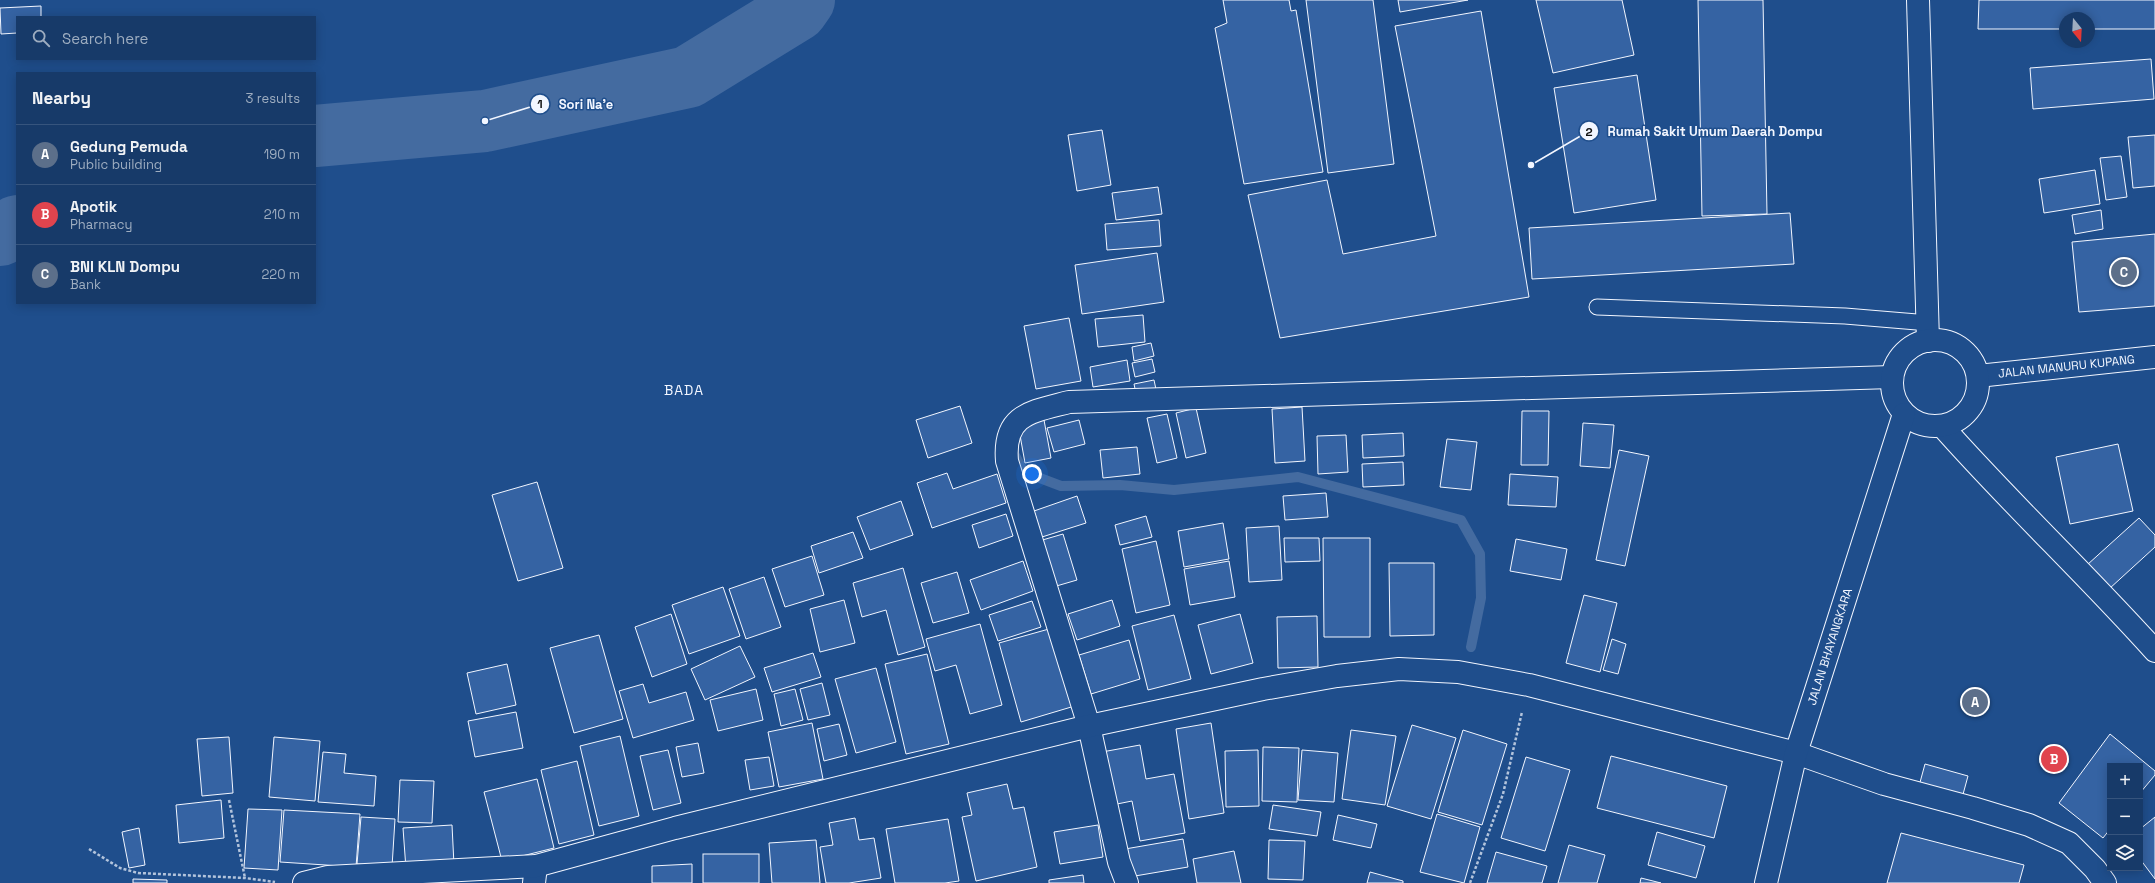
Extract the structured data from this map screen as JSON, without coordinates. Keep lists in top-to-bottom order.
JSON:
{
  "streets": {
    "main road": ["JALAN MANURU KUPANG", "JALAN BHAYANGKARA"]
  },
  "crossings": [
    ["JALAN MANURU KUPANG", "JALAN BHAYANGKARA"]
  ],
  "districts": ["BADA"],
  "places": ["Sori Na'e", "Rumah Sakit Umum Daerah Dompu"],
  "north": "bottom",
  "page": {
    "search": "Search here",
    "heading": ["Nearby", "3 results"],
    "list": [
      {
        "mark": "A",
        "name": "Gedung Pemuda",
        "note": "Public building",
        "value": "190 m"
      },
      {
        "mark": "B",
        "name": "Apotik",
        "note": "Pharmacy",
        "value": "210 m"
      },
      {
        "mark": "C",
        "name": "BNI KLN Dompu",
        "note": "Bank",
        "value": "220 m"
      }
    ],
    "pins": ["C", "A", "B"],
    "map_buttons": ["+", "−"]
  }
}
